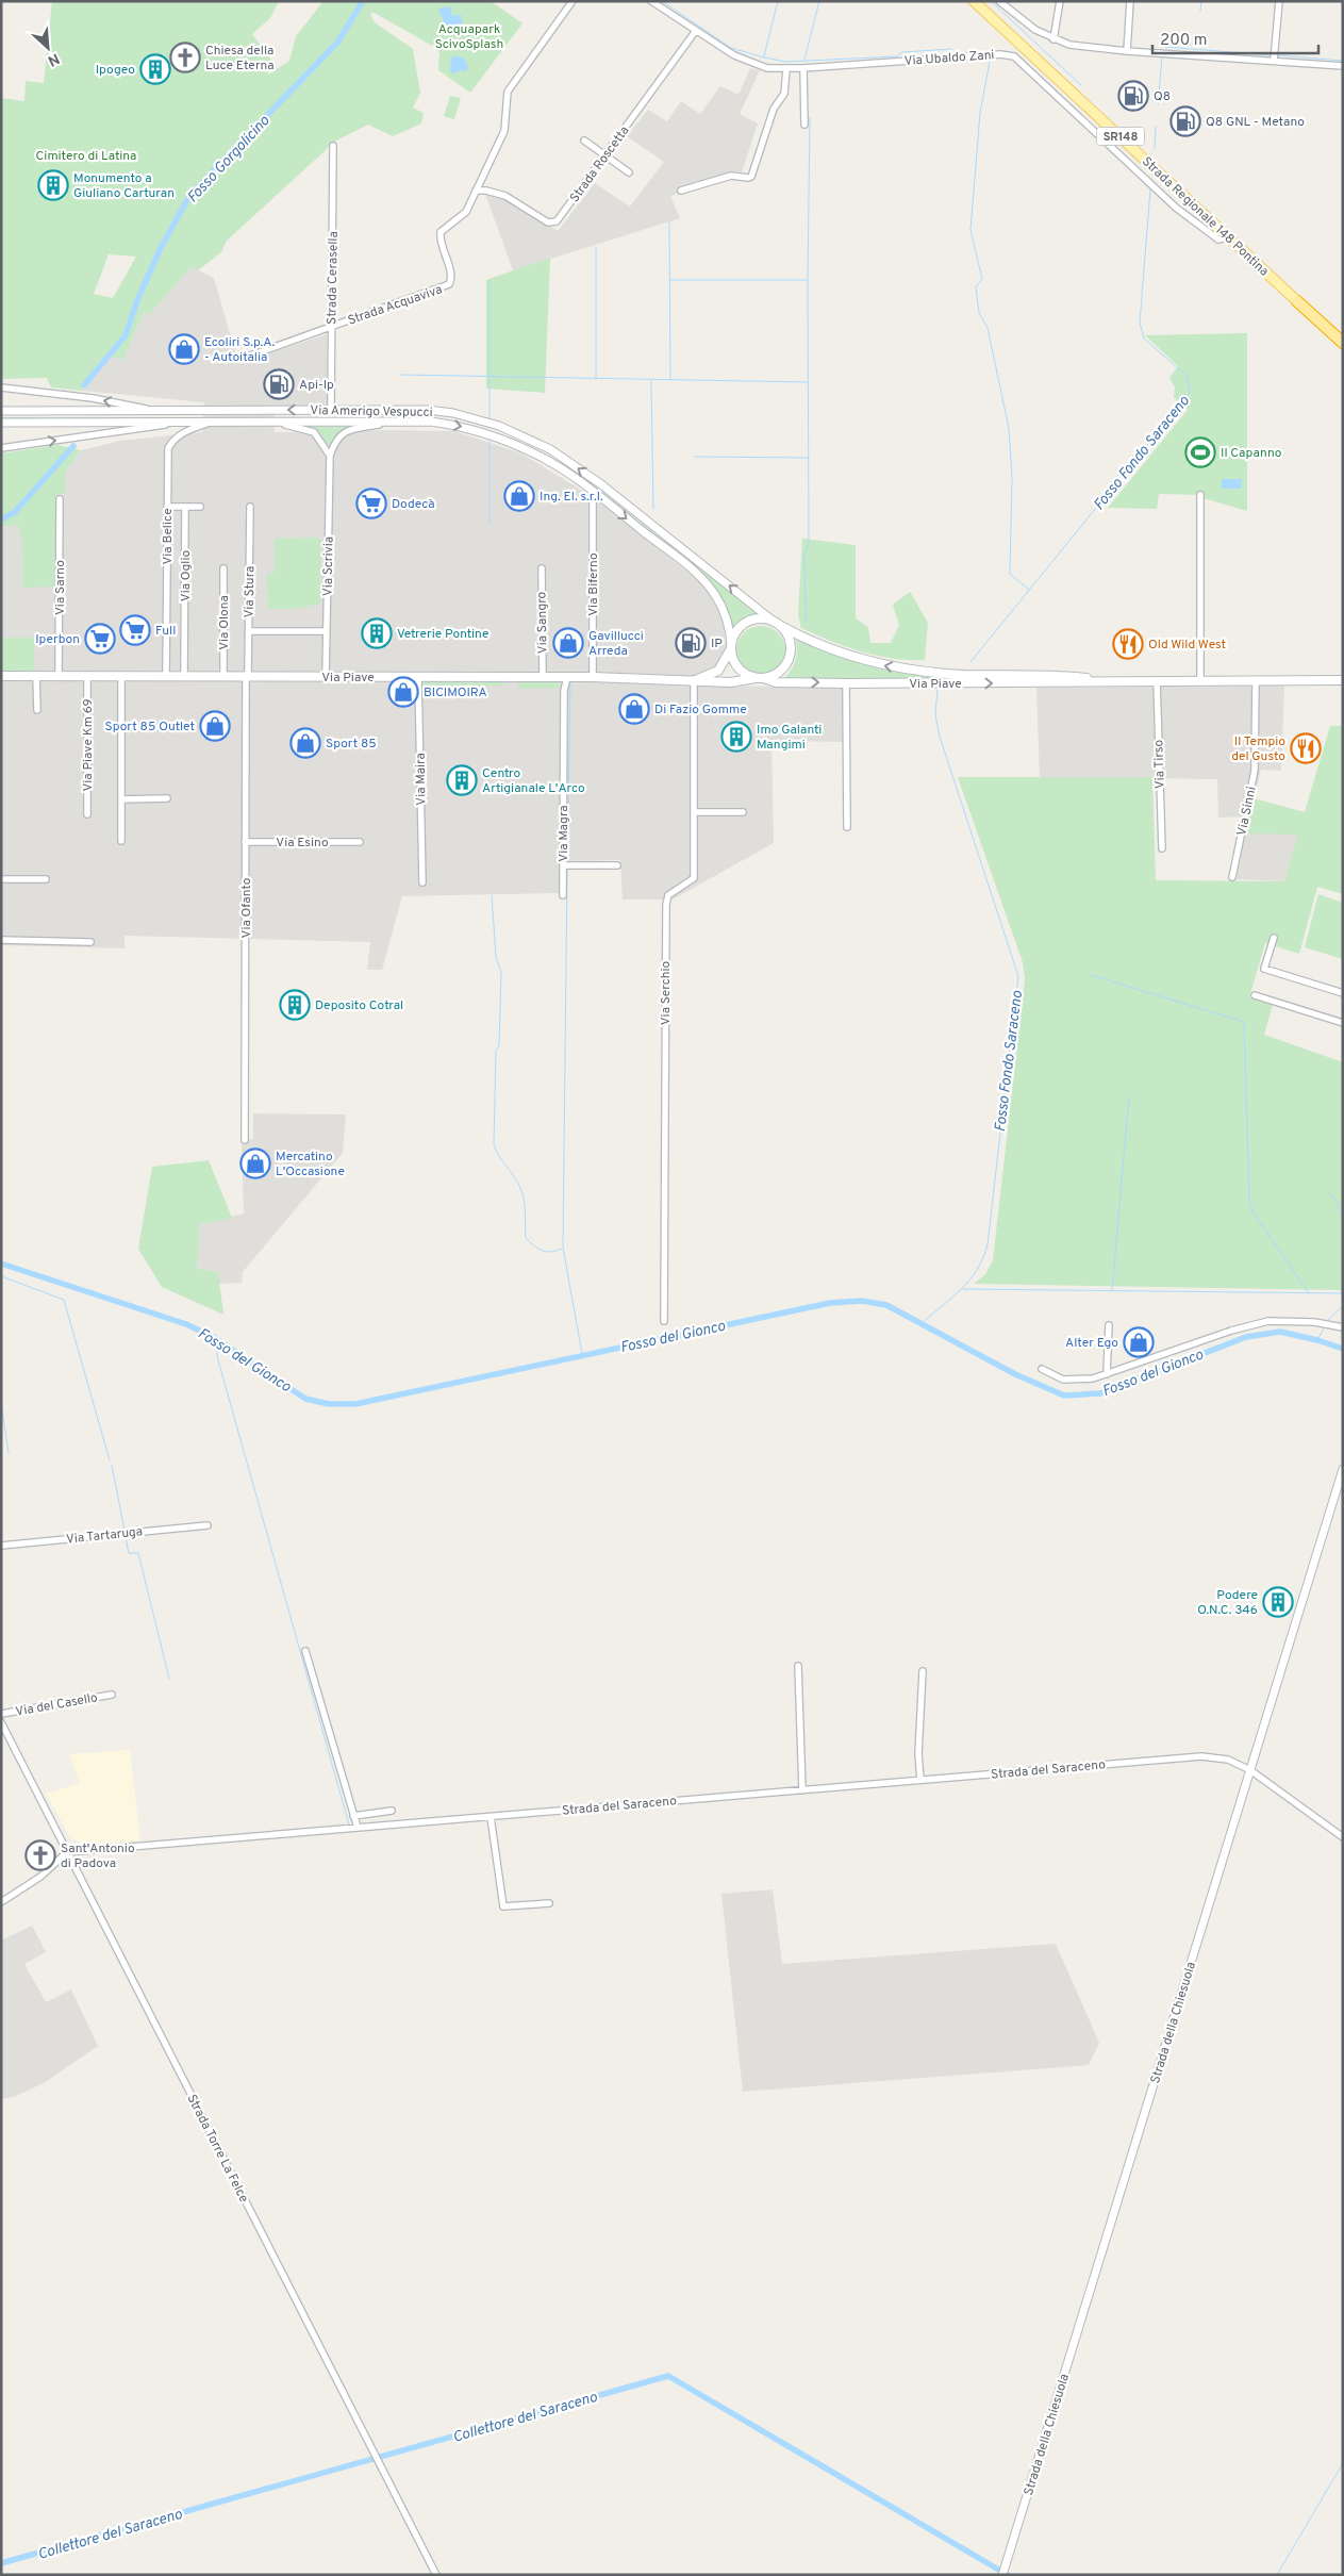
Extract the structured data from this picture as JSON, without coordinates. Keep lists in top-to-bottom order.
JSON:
{
  "streets": {
    "highway": ["SR148", "Strada Regionale 148 Pontina"],
    "main road": ["Via Piave"],
    "street": [
      "Via Ubaldo Zani",
      "Strada Roscetta",
      "Strada Cerasella",
      "Strada Acquaviva",
      "Via Amerigo Vespucci",
      "Via Belice",
      "Via Scrivia",
      "Via Oglio",
      "Via Biferno",
      "Via Sarno",
      "Via Stura",
      "Via Olona",
      "Via Sangro",
      "Via Piave Km 69",
      "Via Tirso",
      "Via Maira",
      "Via Sinni",
      "Via Magra",
      "Via Esino",
      "Via Ofanto",
      "Via Serchio",
      "Via Tartaruga",
      "Via del Casello",
      "Strada del Saraceno",
      "Strada della Chiesuola",
      "Strada Torre La Felce"
    ]
  },
  "crossings": [
    ["Via Ubaldo Zani", "Strada Roscetta"],
    ["Via Ubaldo Zani", "Strada Regionale 148 Pontina"],
    ["Strada Roscetta", "Strada Acquaviva"],
    ["Strada Cerasella", "Strada Acquaviva"],
    ["Strada Cerasella", "Via Amerigo Vespucci"],
    ["Via Amerigo Vespucci", "Via Belice"],
    ["Via Amerigo Vespucci", "Via Biferno"],
    ["Via Amerigo Vespucci", "Via Piave"],
    ["Via Belice", "Via Piave"],
    ["Via Scrivia", "Via Piave"],
    ["Via Oglio", "Via Piave"],
    ["Via Biferno", "Via Piave"],
    ["Via Sarno", "Via Piave"],
    ["Via Stura", "Via Piave"],
    ["Via Stura", "Via Ofanto"],
    ["Via Olona", "Via Piave"],
    ["Via Sangro", "Via Piave"],
    ["Via Piave", "Via Piave Km 69"],
    ["Via Piave", "Via Tirso"],
    ["Via Piave", "Via Maira"],
    ["Via Piave", "Via Sinni"],
    ["Via Piave", "Via Magra"],
    ["Via Piave", "Via Ofanto"],
    ["Via Piave", "Via Serchio"],
    ["Via Esino", "Via Ofanto"],
    ["Strada del Saraceno", "Strada della Chiesuola"],
    ["Strada del Saraceno", "Strada Torre La Felce"]
  ],
  "water": [
    "Fosso Gorgolicino",
    "Fosso Fondo Saraceno",
    "Fosso del Gionco",
    "Collettore del Saraceno"
  ],
  "parks": ["Acquapark ScivoSplash", "Cimitero di Latina"],
  "places": {
    "church": ["Chiesa della Luce Eterna", "Sant'Antonio di Padova"],
    "building": [
      "Ipogeo",
      "Monumento a Giuliano Carturan",
      "Vetrerie Pontine",
      "Imo Galanti Mangimi",
      "Centro Artigianale L'Arco",
      "Deposito Cotral",
      "Podere O.N.C. 346"
    ],
    "fuel station": [
      "Q8",
      "Q8 GNL - Metano",
      "Api-Ip",
      "IP"
    ],
    "shop": [
      "Ecoliri S.p.A. - Autoitalia",
      "Ing. El. s.r.l.",
      "Gavillucci Arreda",
      "BICIMOIRA",
      "Di Fazio Gomme",
      "Sport 85 Outlet",
      "Sport 85",
      "Mercatino L'Occasione",
      "Alter Ego"
    ],
    "sports": ["Il Capanno"],
    "supermarket": ["Dodecà", "Full", "Iperbon"],
    "restaurant": ["Old Wild West", "Il Tempio del Gusto"]
  },
  "scale_bar": "200 m",
  "north": "bottom right"
}
